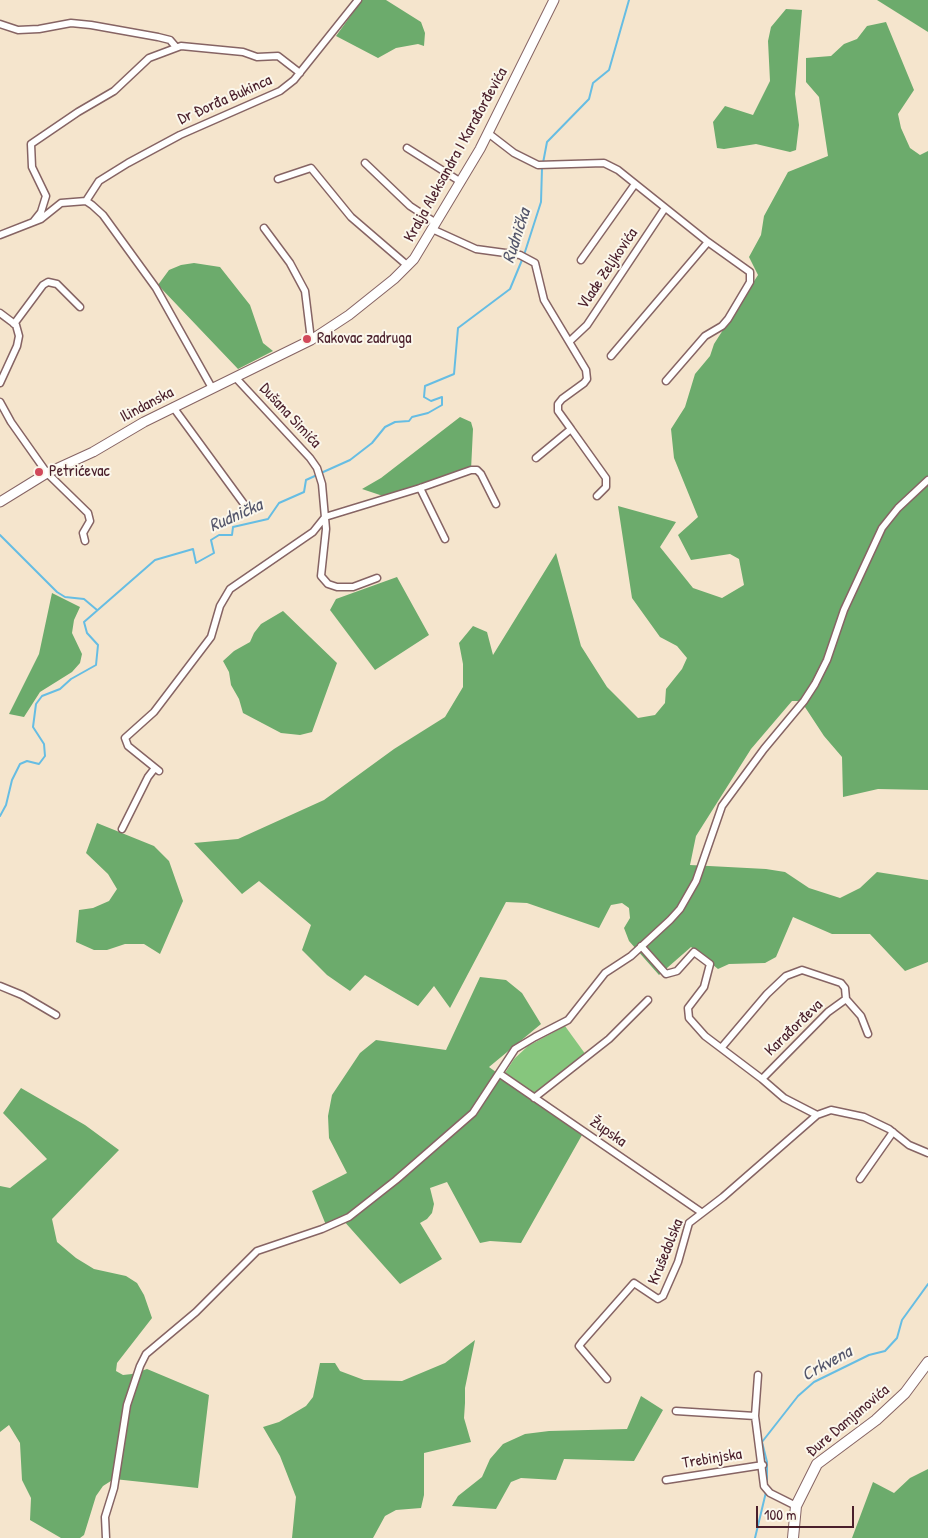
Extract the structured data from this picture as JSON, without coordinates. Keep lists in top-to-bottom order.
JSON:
{
  "streets": {
    "main road": ["Đure Damjanovića"],
    "street": [
      "Dr Đorđa Bukinca",
      "Kralja Aleksandra I Karađorđevića",
      "Vlade Zeljkovića",
      "Ilindanska",
      "Dušana Simića",
      "Karađorđeva",
      "Župska",
      "Krušedolska",
      "Trebinjska"
    ]
  },
  "crossings": [
    ["Kralja Aleksandra I Karađorđevića", "Ilindanska"],
    ["Ilindanska", "Dušana Simića"],
    ["Karađorđeva", "Krušedolska"],
    ["Župska", "Krušedolska"],
    ["Đure Damjanovića", "Trebinjska"]
  ],
  "water": ["Rudnička", "Crkvena"],
  "places": ["Rakovac zadruga", "Petrićevac"],
  "scale_bar": "100 m"
}
